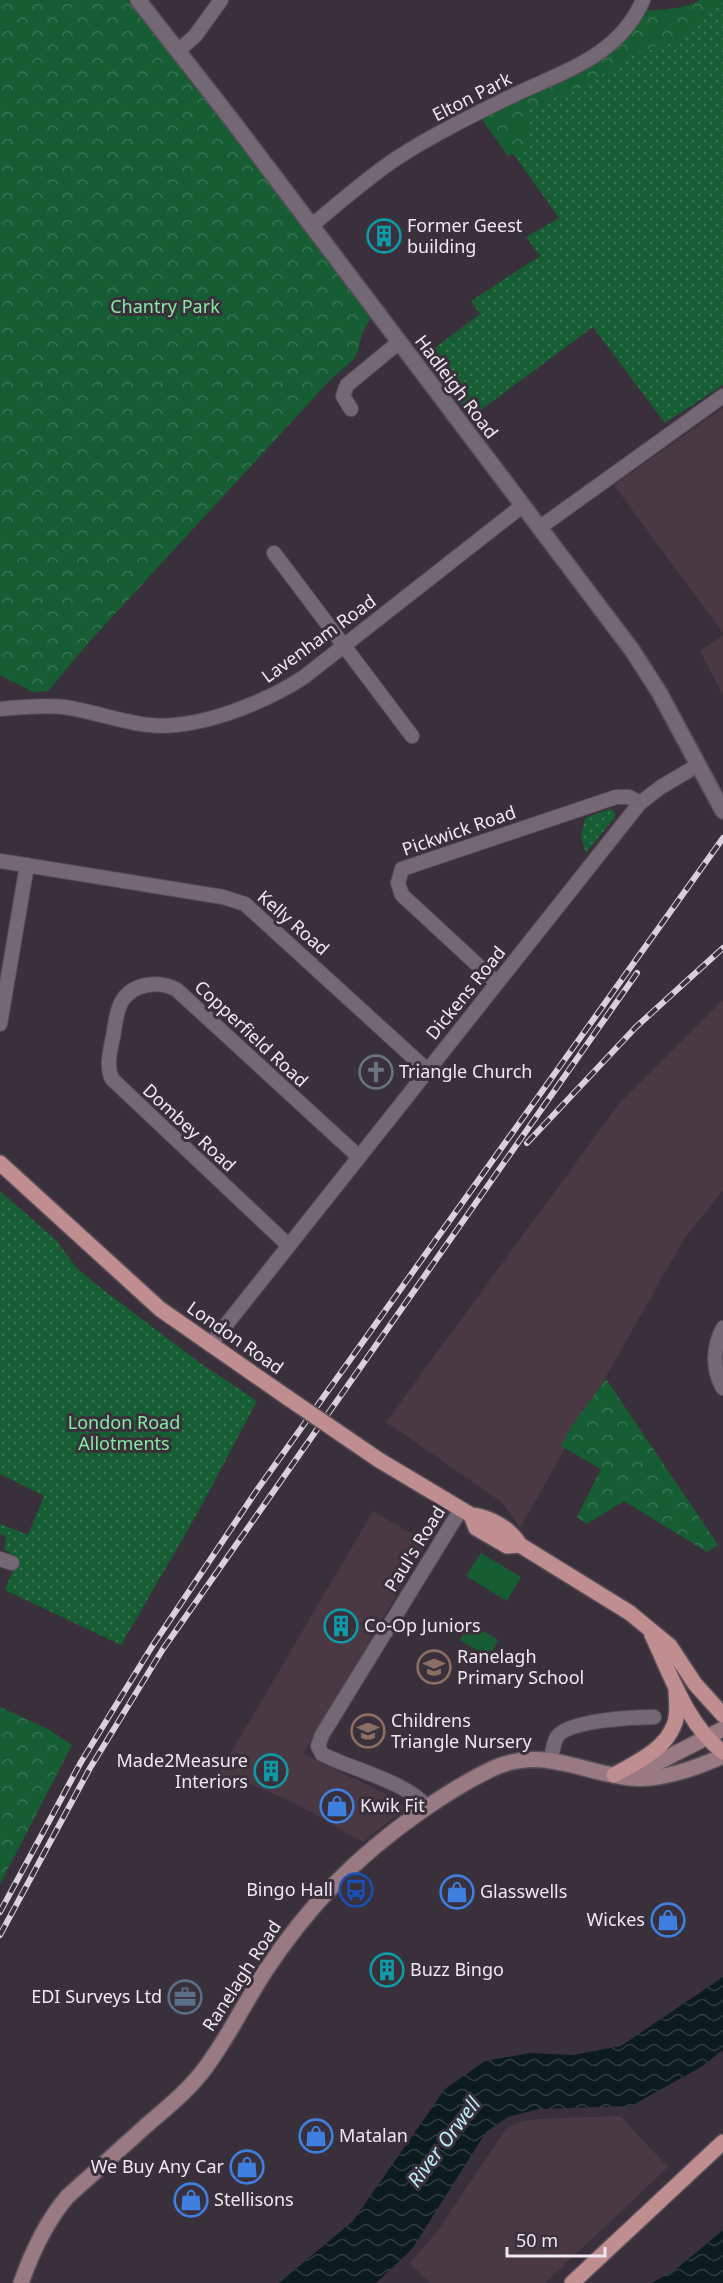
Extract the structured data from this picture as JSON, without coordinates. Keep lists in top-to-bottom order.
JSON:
{
  "streets": {
    "main road": ["London Road", "Ranelagh Road"],
    "street": [
      "Elton Park",
      "Hadleigh Road",
      "Lavenham Road",
      "Pickwick Road",
      "Kelly Road",
      "Dickens Road",
      "Copperfield Road",
      "Dombey Road",
      "Paul's Road"
    ]
  },
  "crossings": [
    ["Elton Park", "Hadleigh Road"],
    ["Hadleigh Road", "Lavenham Road"],
    ["Hadleigh Road", "Dickens Road"],
    ["Pickwick Road", "Dickens Road"],
    ["Kelly Road", "Dickens Road"],
    ["Dickens Road", "Copperfield Road"],
    ["Dickens Road", "Dombey Road"],
    ["Dickens Road", "London Road"],
    ["Copperfield Road", "Dombey Road"],
    ["London Road", "Paul's Road"],
    ["London Road", "Ranelagh Road"],
    ["Paul's Road", "Ranelagh Road"]
  ],
  "water": ["River Orwell"],
  "parks": ["Chantry Park", "London Road Allotments"],
  "places": {
    "building": [
      "Former Geest building",
      "Co-Op Juniors",
      "Made2Measure Interiors",
      "Buzz Bingo"
    ],
    "church": ["Triangle Church"],
    "school or university": ["Ranelagh Primary School", "Childrens Triangle Nursery"],
    "shop": [
      "Kwik Fit",
      "Glasswells",
      "Wickes",
      "Matalan",
      "We Buy Any Car",
      "Stellisons"
    ],
    "bus stop": ["Bingo Hall"],
    "office": ["EDI Surveys Ltd"]
  },
  "scale_bar": "50 m"
}
